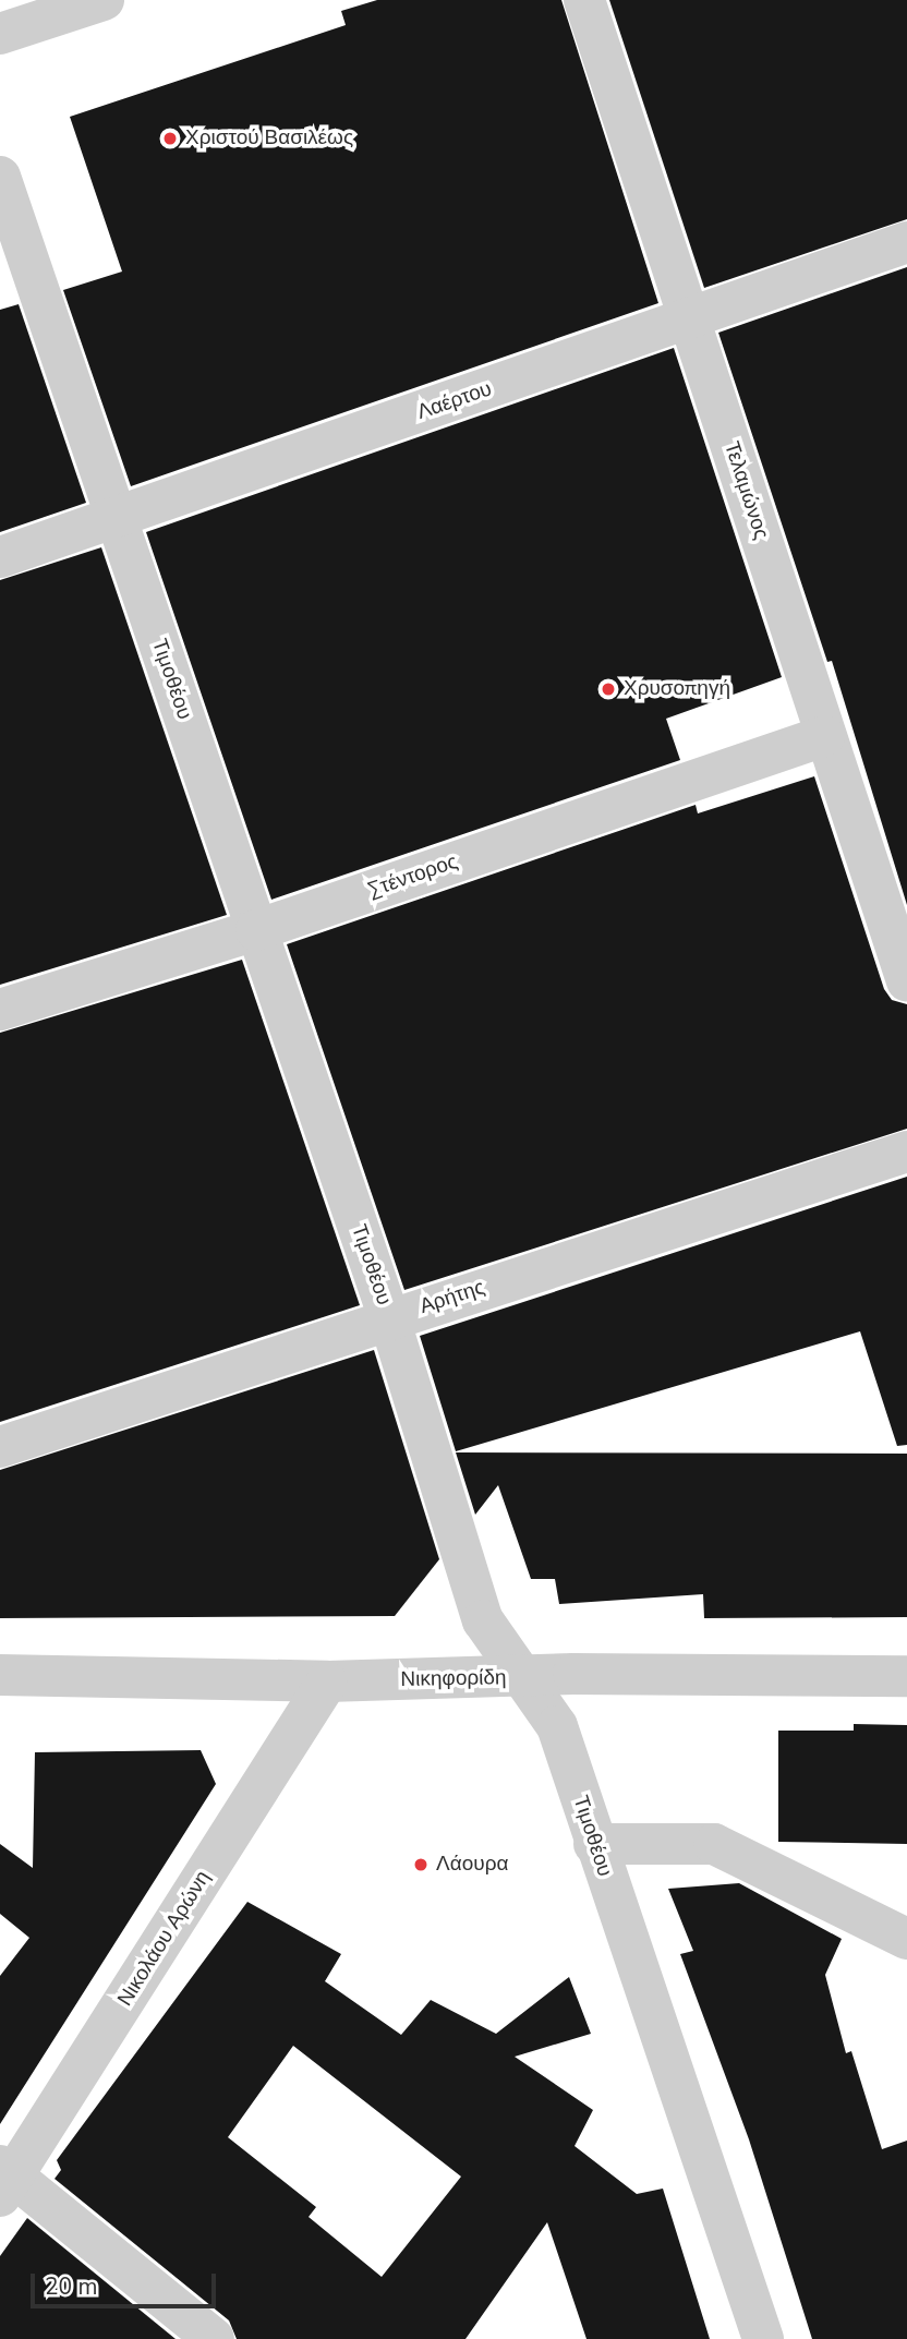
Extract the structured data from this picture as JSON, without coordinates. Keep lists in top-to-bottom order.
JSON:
{
  "streets": {
    "street": [
      "Λαέρτου",
      "Τελαμώνος",
      "Τιμοθέου",
      "Στέντορος",
      "Αρήτης",
      "Νικηφορίδη",
      "Νικολάου Αρώνη"
    ]
  },
  "crossings": [
    ["Λαέρτου", "Τελαμώνος"],
    ["Λαέρτου", "Τιμοθέου"],
    ["Τελαμώνος", "Στέντορος"],
    ["Τιμοθέου", "Στέντορος"],
    ["Τιμοθέου", "Αρήτης"],
    ["Τιμοθέου", "Νικηφορίδη"],
    ["Νικηφορίδη", "Νικολάου Αρώνη"]
  ],
  "places": ["Χριστού Βασιλέως", "Χρυσοπηγή", "Λάουρα"],
  "scale_bar": "20 m"
}
